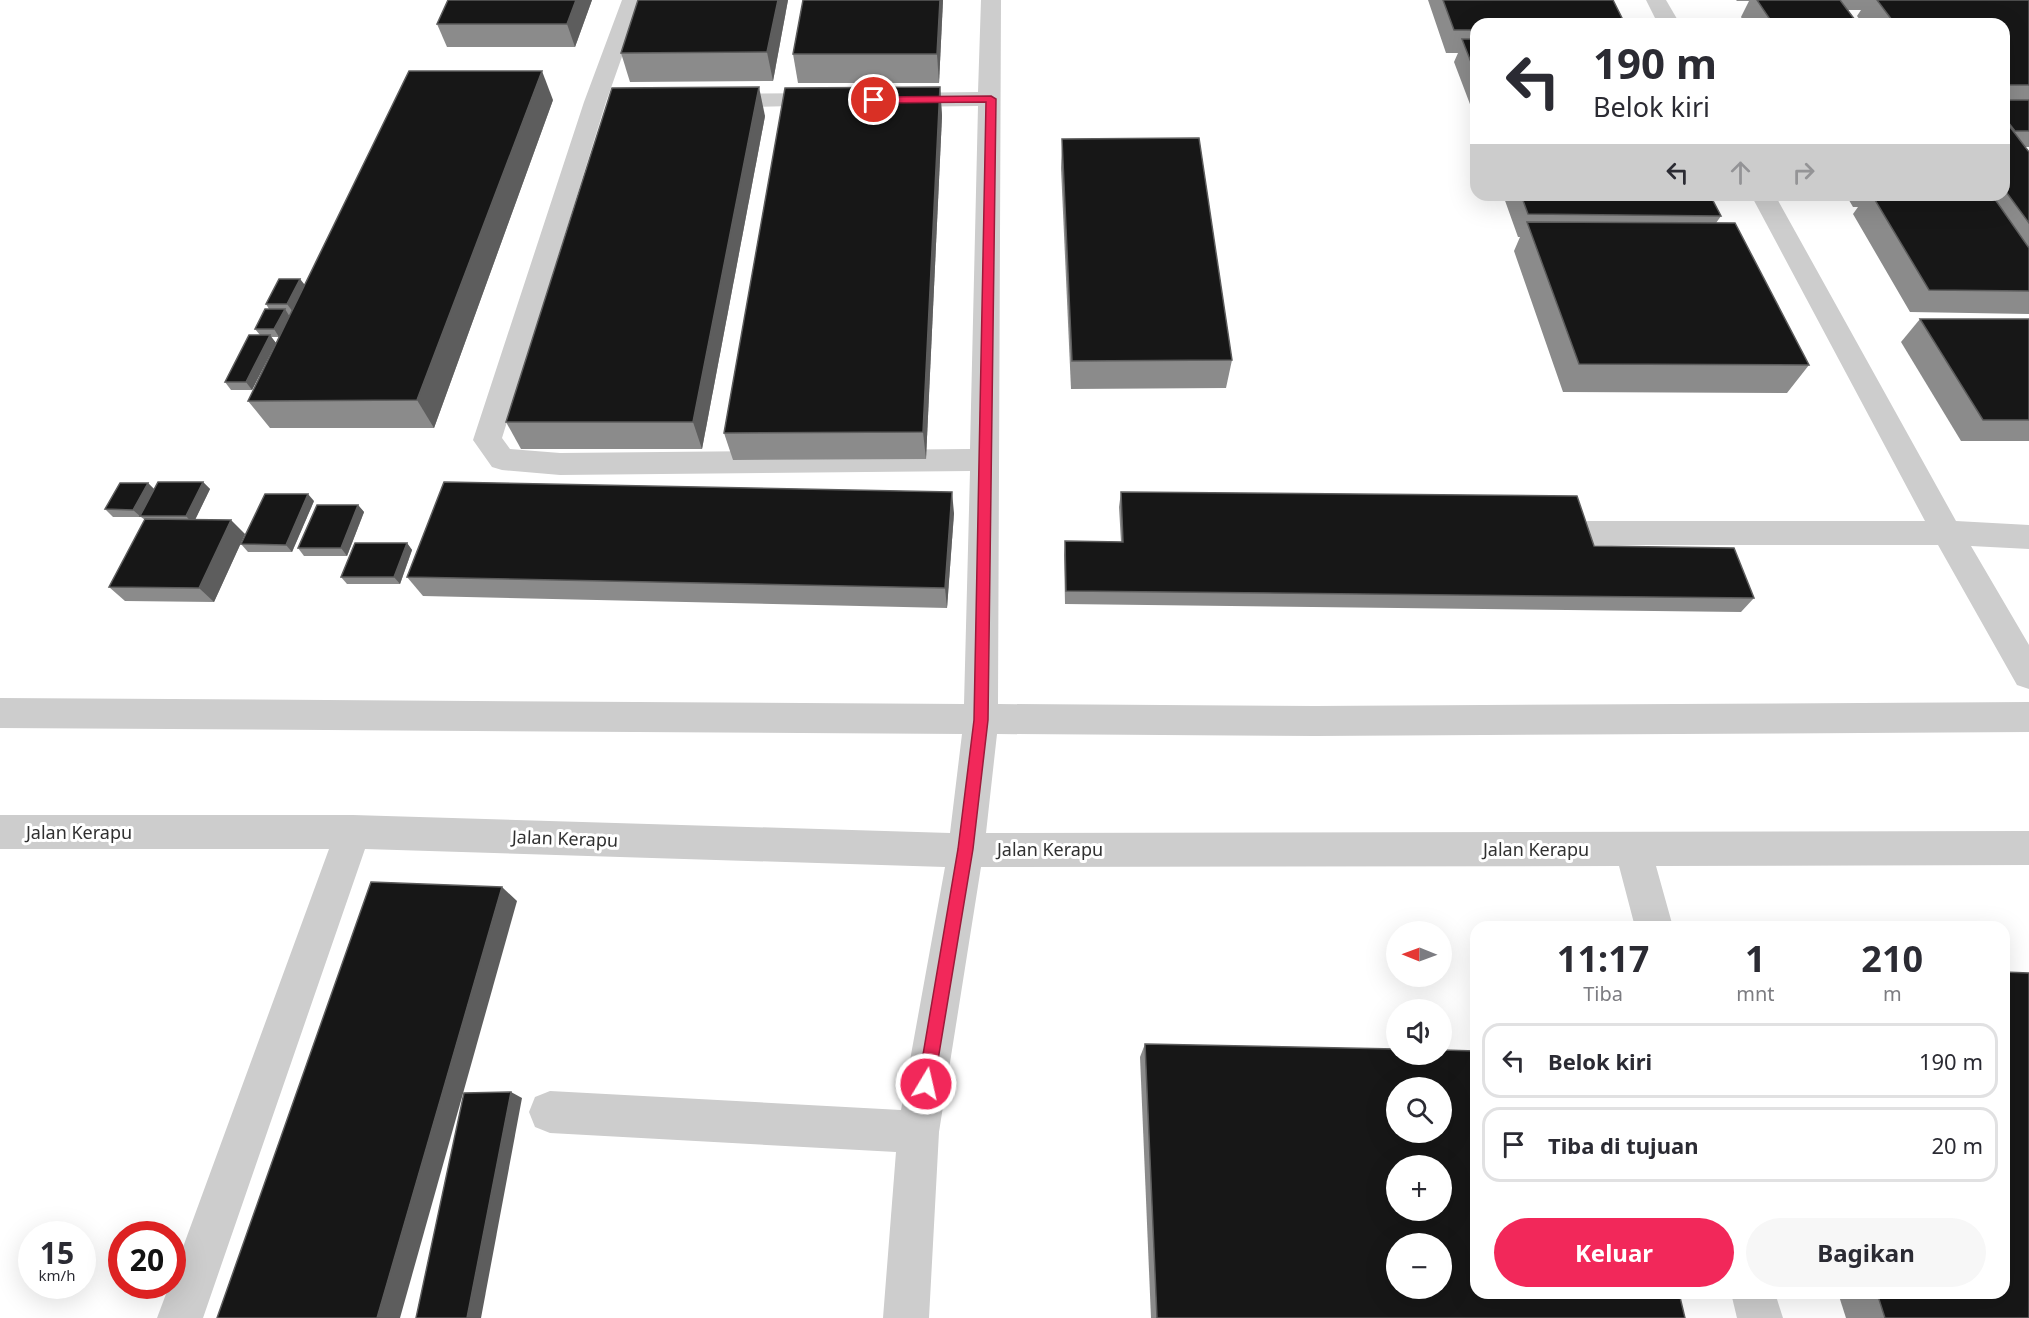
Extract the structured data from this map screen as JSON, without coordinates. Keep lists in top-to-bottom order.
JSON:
{
  "streets": {
    "street": ["Jalan Kerapu"]
  },
  "north": "left",
  "page": {
    "turn": ["190 m", "Belok kiri"],
    "map_buttons": ["+", "−"],
    "eta": [
      "11:17",
      "Tiba",
      "1",
      "mnt",
      "210",
      "m"
    ],
    "list": [
      {
        "name": "Belok kiri",
        "value": "190 m"
      },
      {
        "name": "Tiba di tujuan",
        "value": "20 m"
      }
    ],
    "buttons": ["Keluar", "Bagikan"],
    "speed": "15 km/h",
    "limit": "20"
  }
}
